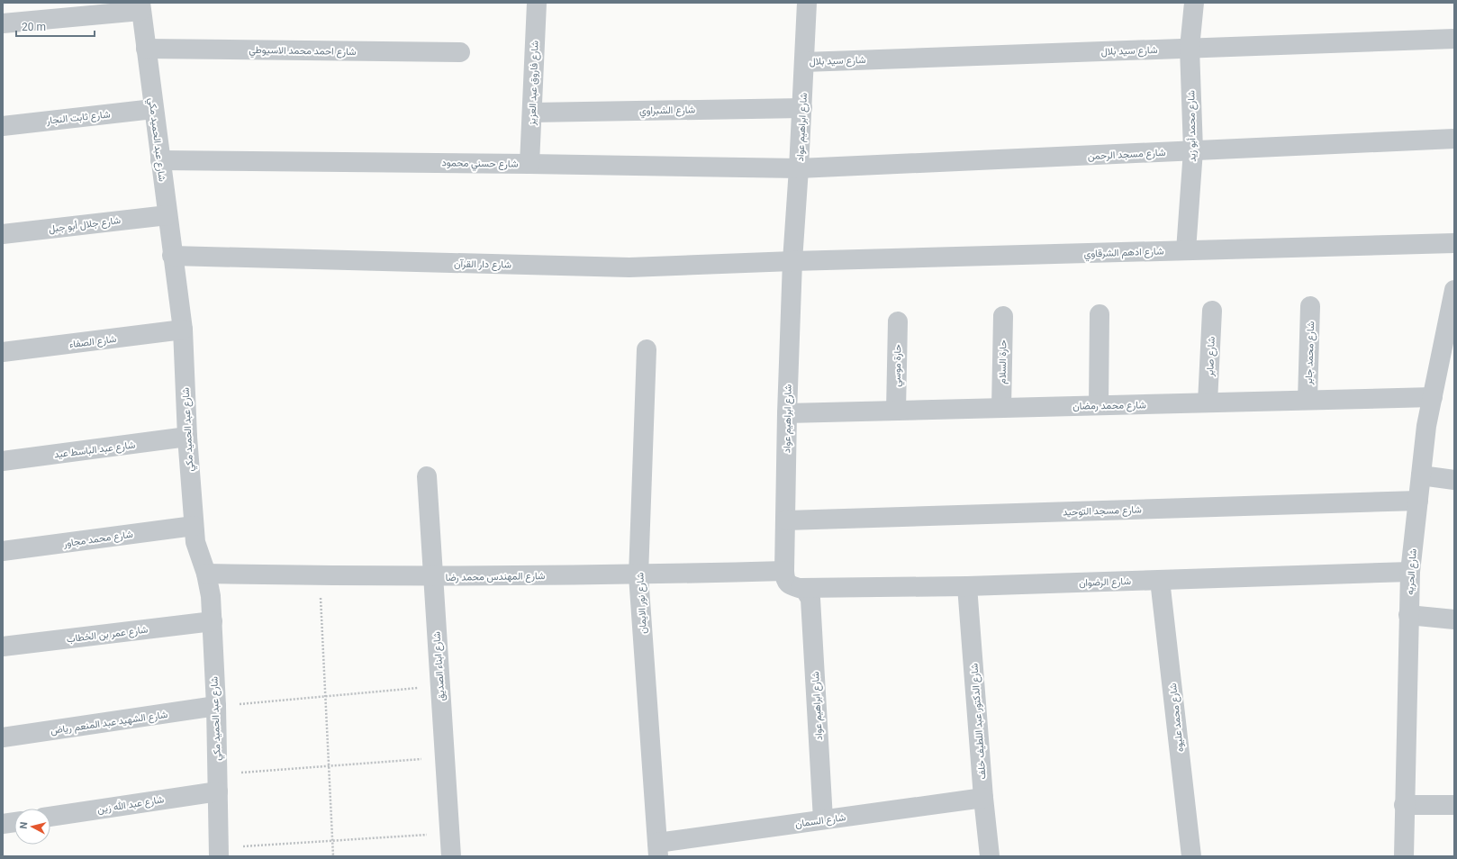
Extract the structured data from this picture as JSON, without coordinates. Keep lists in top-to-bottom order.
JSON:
{
  "streets": {
    "street": [
      "شارع احمد محمد الاسيوطي",
      "شارع سيد بلال",
      "شارع فاروق عبد العزيز",
      "شارع الشبراوي",
      "شارع ثابت النجار",
      "شارع محمد أبو زيد",
      "شارع ابراهيم عواد",
      "شارع عبد الحميد مكي",
      "شارع مسجد الرحمن",
      "شارع حسني محمود",
      "شارع جلال أبو جبل",
      "شارع ادهم الشرقاوي",
      "شارع دار القرآن",
      "شارع الصفاء",
      "شارع محمد جابر",
      "شارع صابر",
      "حارة السلام",
      "حارة موسي",
      "شارع محمد رمضان",
      "شارع عبد الباسط عيد",
      "شارع مسجد التوحيد",
      "شارع محمد مجاور",
      "شارع الحريه",
      "شارع المهندس محمد رضا",
      "شارع الرضوان",
      "شارع نور الايمان",
      "شارع عمر بن الخطاب",
      "شارع ابناء الصديق",
      "شارع محمد عليوه",
      "شارع الدكتور عبد اللطيف خلف",
      "شارع الشهيد عبد المنعم رياض",
      "شارع عبد الله زين",
      "شارع السمان"
    ]
  },
  "crossings": [
    ["شارع احمد محمد الاسيوطي", "شارع عبد الحميد مكي"],
    ["شارع سيد بلال", "شارع محمد أبو زيد"],
    ["شارع سيد بلال", "شارع ابراهيم عواد"],
    ["شارع فاروق عبد العزيز", "شارع الشبراوي"],
    ["شارع فاروق عبد العزيز", "شارع حسني محمود"],
    ["شارع الشبراوي", "شارع ابراهيم عواد"],
    ["شارع ثابت النجار", "شارع عبد الحميد مكي"],
    ["شارع محمد أبو زيد", "شارع مسجد الرحمن"],
    ["شارع محمد أبو زيد", "شارع ادهم الشرقاوي"],
    ["شارع ابراهيم عواد", "شارع مسجد الرحمن"],
    ["شارع ابراهيم عواد", "شارع حسني محمود"],
    ["شارع ابراهيم عواد", "شارع ادهم الشرقاوي"],
    ["شارع ابراهيم عواد", "شارع دار القرآن"],
    ["شارع ابراهيم عواد", "شارع محمد رمضان"],
    ["شارع ابراهيم عواد", "شارع مسجد التوحيد"],
    ["شارع ابراهيم عواد", "شارع المهندس محمد رضا"],
    ["شارع ابراهيم عواد", "شارع الرضوان"],
    ["شارع ابراهيم عواد", "شارع السمان"],
    ["شارع عبد الحميد مكي", "شارع حسني محمود"],
    ["شارع عبد الحميد مكي", "شارع جلال أبو جبل"],
    ["شارع عبد الحميد مكي", "شارع دار القرآن"],
    ["شارع عبد الحميد مكي", "شارع الصفاء"],
    ["شارع عبد الحميد مكي", "شارع عبد الباسط عيد"],
    ["شارع عبد الحميد مكي", "شارع محمد مجاور"],
    ["شارع عبد الحميد مكي", "شارع المهندس محمد رضا"],
    ["شارع عبد الحميد مكي", "شارع عمر بن الخطاب"],
    ["شارع عبد الحميد مكي", "شارع الشهيد عبد المنعم رياض"],
    ["شارع عبد الحميد مكي", "شارع عبد الله زين"],
    ["شارع مسجد الرحمن", "شارع حسني محمود"],
    ["شارع ادهم الشرقاوي", "شارع دار القرآن"],
    ["شارع محمد جابر", "شارع محمد رمضان"],
    ["شارع صابر", "شارع محمد رمضان"],
    ["حارة السلام", "شارع محمد رمضان"],
    ["حارة موسي", "شارع محمد رمضان"],
    ["شارع محمد رمضان", "شارع الحريه"],
    ["شارع مسجد التوحيد", "شارع الحريه"],
    ["شارع الحريه", "شارع الرضوان"],
    ["شارع المهندس محمد رضا", "شارع نور الايمان"],
    ["شارع المهندس محمد رضا", "شارع ابناء الصديق"],
    ["شارع الرضوان", "شارع محمد عليوه"],
    ["شارع الرضوان", "شارع الدكتور عبد اللطيف خلف"],
    ["شارع نور الايمان", "شارع السمان"],
    ["شارع الدكتور عبد اللطيف خلف", "شارع السمان"]
  ],
  "scale_bar": "20 m",
  "north": "left"
}
